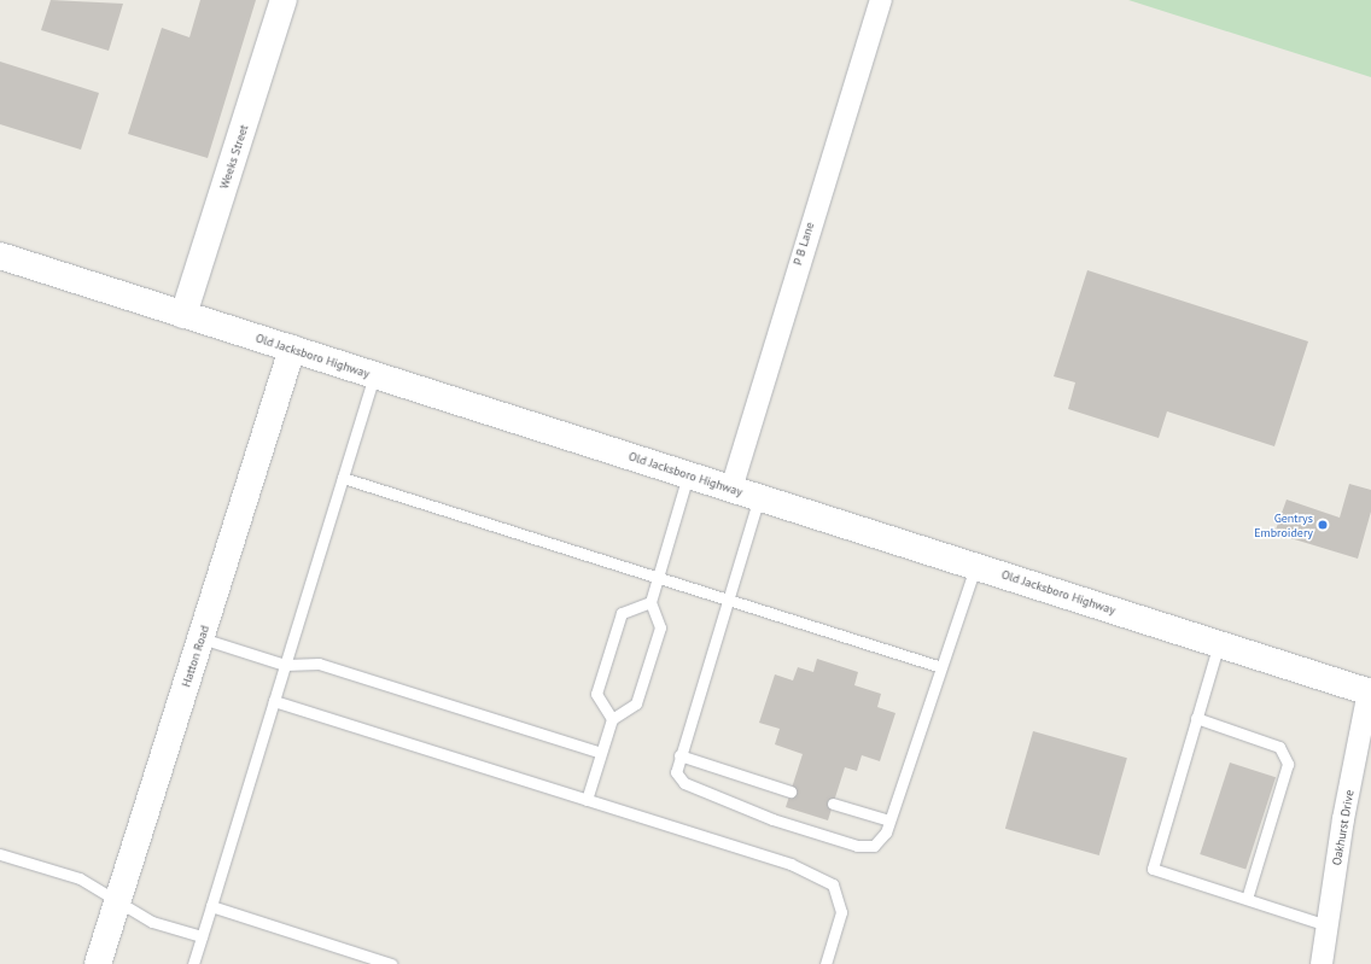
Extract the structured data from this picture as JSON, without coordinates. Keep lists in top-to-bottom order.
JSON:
{
  "streets": {
    "main road": ["Weeks Street", "Old Jacksboro Highway", "Hatton Road"],
    "street": ["P B Lane", "Oakhurst Drive"]
  },
  "crossings": [
    ["Weeks Street", "Old Jacksboro Highway"],
    ["P B Lane", "Old Jacksboro Highway"],
    ["Old Jacksboro Highway", "Hatton Road"],
    ["Old Jacksboro Highway", "Oakhurst Drive"]
  ],
  "places": ["Gentrys Embroidery"]
}
